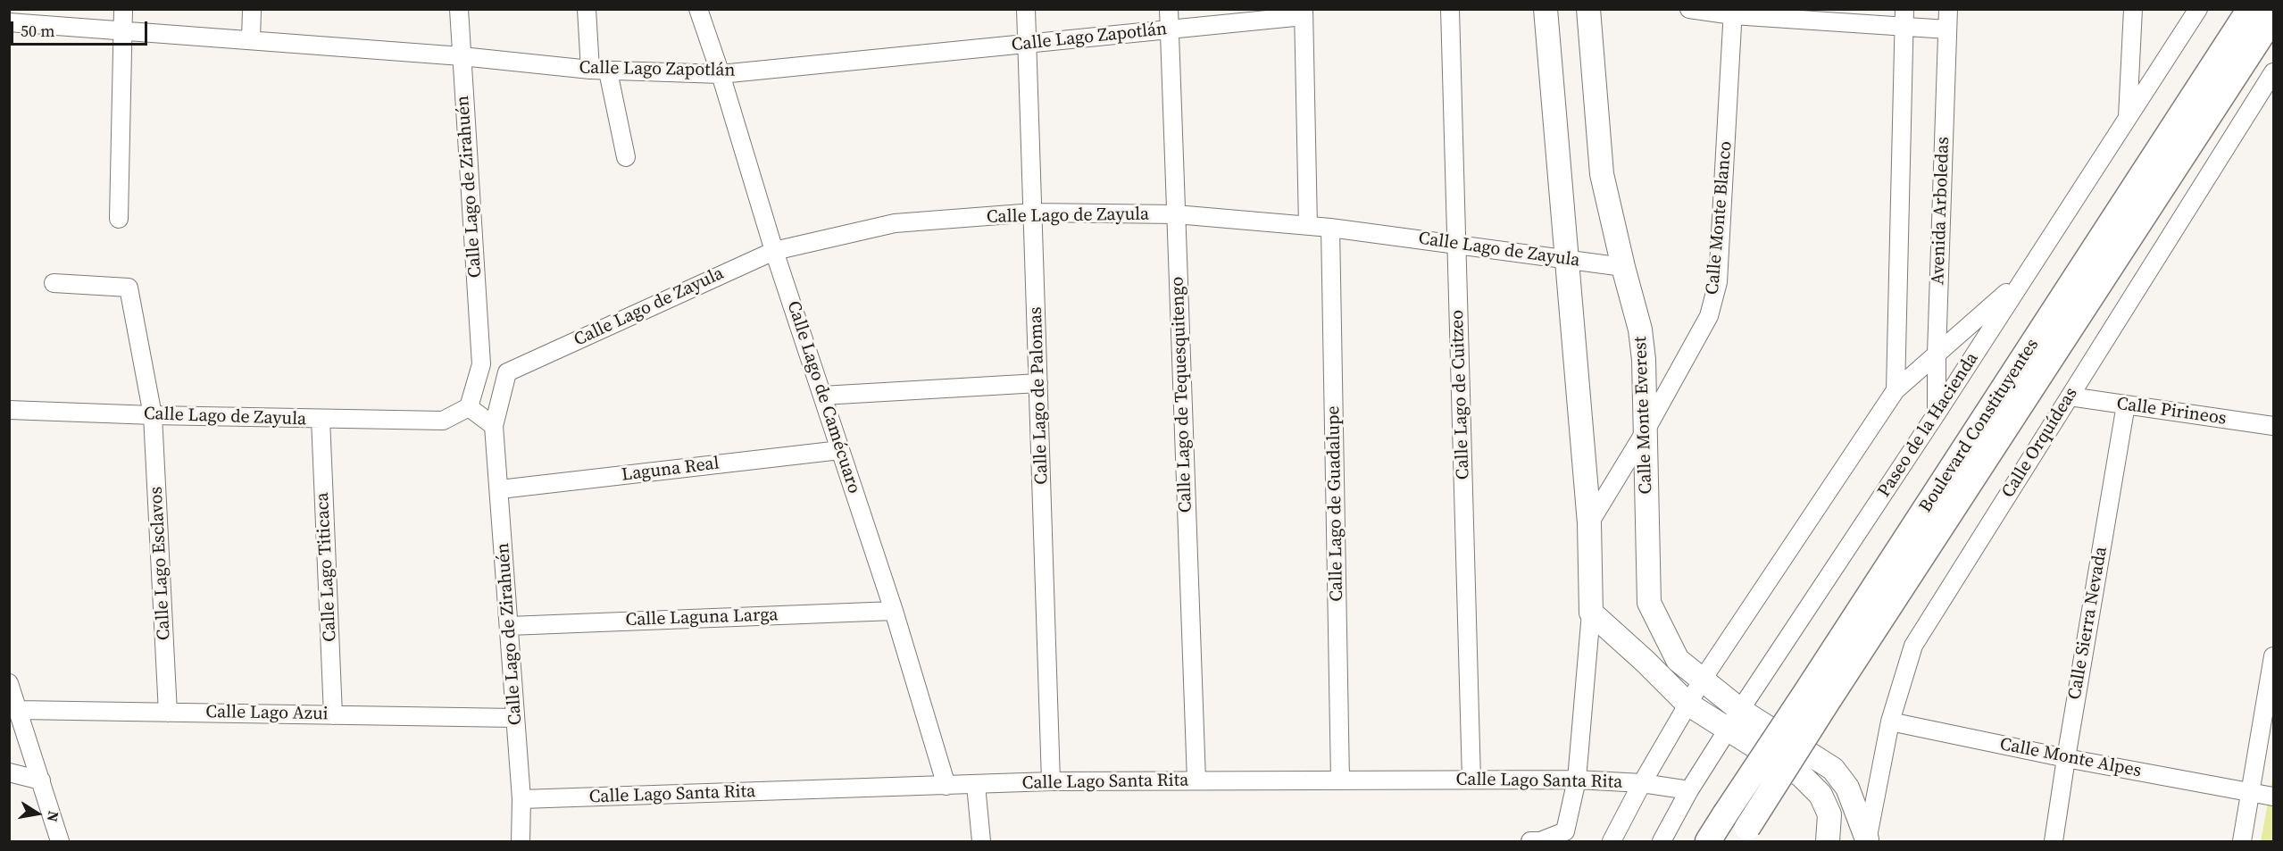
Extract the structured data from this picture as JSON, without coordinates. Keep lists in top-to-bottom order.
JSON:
{
  "streets": {
    "highway": ["Boulevard Constituyentes"],
    "main road": ["Calle Monte Everest"],
    "street": [
      "Calle Lago Zapotlán",
      "Calle Lago de Zirahuén",
      "Avenida Arboledas",
      "Calle Lago de Zayula",
      "Calle Monte Blanco",
      "Calle Lago de Tequesquitengo",
      "Calle Lago de Cuitzeo",
      "Calle Lago de Palomas",
      "Calle Lago de Camécuaro",
      "Calle Pirineos",
      "Paseo de la Hacienda",
      "Calle Orquídeas",
      "Laguna Real",
      "Calle Lago de Guadalupe",
      "Calle Lago Esclavos",
      "Calle Lago Titicaca",
      "Calle Laguna Larga",
      "Calle Sierra Nevada",
      "Calle Lago Azui",
      "Calle Monte Alpes",
      "Calle Lago Santa Rita"
    ]
  },
  "crossings": [
    ["Calle Lago Zapotlán", "Calle Lago de Zirahuén"],
    ["Calle Lago Zapotlán", "Calle Lago de Tequesquitengo"],
    ["Calle Lago Zapotlán", "Calle Lago de Palomas"],
    ["Calle Lago Zapotlán", "Calle Lago de Camécuaro"],
    ["Calle Lago de Zirahuén", "Calle Lago de Zayula"],
    ["Calle Lago de Zirahuén", "Laguna Real"],
    ["Calle Lago de Zirahuén", "Calle Laguna Larga"],
    ["Calle Lago de Zirahuén", "Calle Lago Azui"],
    ["Calle Lago de Zirahuén", "Calle Lago Santa Rita"],
    ["Avenida Arboledas", "Paseo de la Hacienda"],
    ["Calle Lago de Zayula", "Calle Lago de Tequesquitengo"],
    ["Calle Lago de Zayula", "Calle Lago de Cuitzeo"],
    ["Calle Lago de Zayula", "Calle Lago de Palomas"],
    ["Calle Lago de Zayula", "Calle Lago de Camécuaro"],
    ["Calle Lago de Zayula", "Calle Monte Everest"],
    ["Calle Lago de Zayula", "Calle Lago de Guadalupe"],
    ["Calle Lago de Zayula", "Calle Lago Esclavos"],
    ["Calle Lago de Zayula", "Calle Lago Titicaca"],
    ["Calle Monte Blanco", "Calle Monte Everest"],
    ["Calle Lago de Tequesquitengo", "Calle Lago Santa Rita"],
    ["Calle Lago de Cuitzeo", "Calle Lago Santa Rita"],
    ["Calle Lago de Palomas", "Calle Lago Santa Rita"],
    ["Calle Lago de Camécuaro", "Laguna Real"],
    ["Calle Lago de Camécuaro", "Calle Laguna Larga"],
    ["Calle Lago de Camécuaro", "Calle Lago Santa Rita"],
    ["Calle Pirineos", "Calle Orquídeas"],
    ["Calle Pirineos", "Calle Sierra Nevada"],
    ["Calle Monte Everest", "Paseo de la Hacienda"],
    ["Calle Monte Everest", "Calle Orquídeas"],
    ["Paseo de la Hacienda", "Calle Lago Santa Rita"],
    ["Calle Orquídeas", "Calle Monte Alpes"],
    ["Calle Lago de Guadalupe", "Calle Lago Santa Rita"],
    ["Calle Lago Esclavos", "Calle Lago Azui"],
    ["Calle Lago Titicaca", "Calle Lago Azui"],
    ["Calle Sierra Nevada", "Calle Monte Alpes"]
  ],
  "scale_bar": "50 m",
  "north": "right"
}
